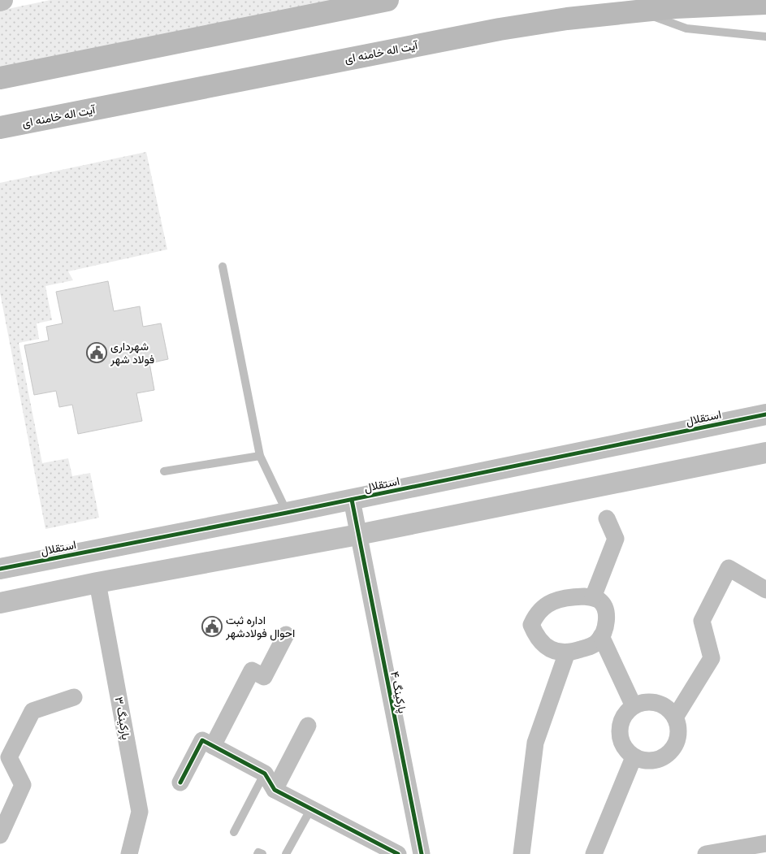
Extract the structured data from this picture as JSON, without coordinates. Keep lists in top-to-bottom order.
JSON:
{
  "streets": {
    "main road": ["آیت اله خامنه ای"],
    "street": ["استقلال", "پارکینگ ۴", "پارکینگ ۳"]
  },
  "crossings": [
    ["استقلال", "پارکینگ ۴"]
  ],
  "places": {
    "public building": ["شهرداری فولاد شهر", "اداره ثبت احوال فولادشهر"]
  }
}
